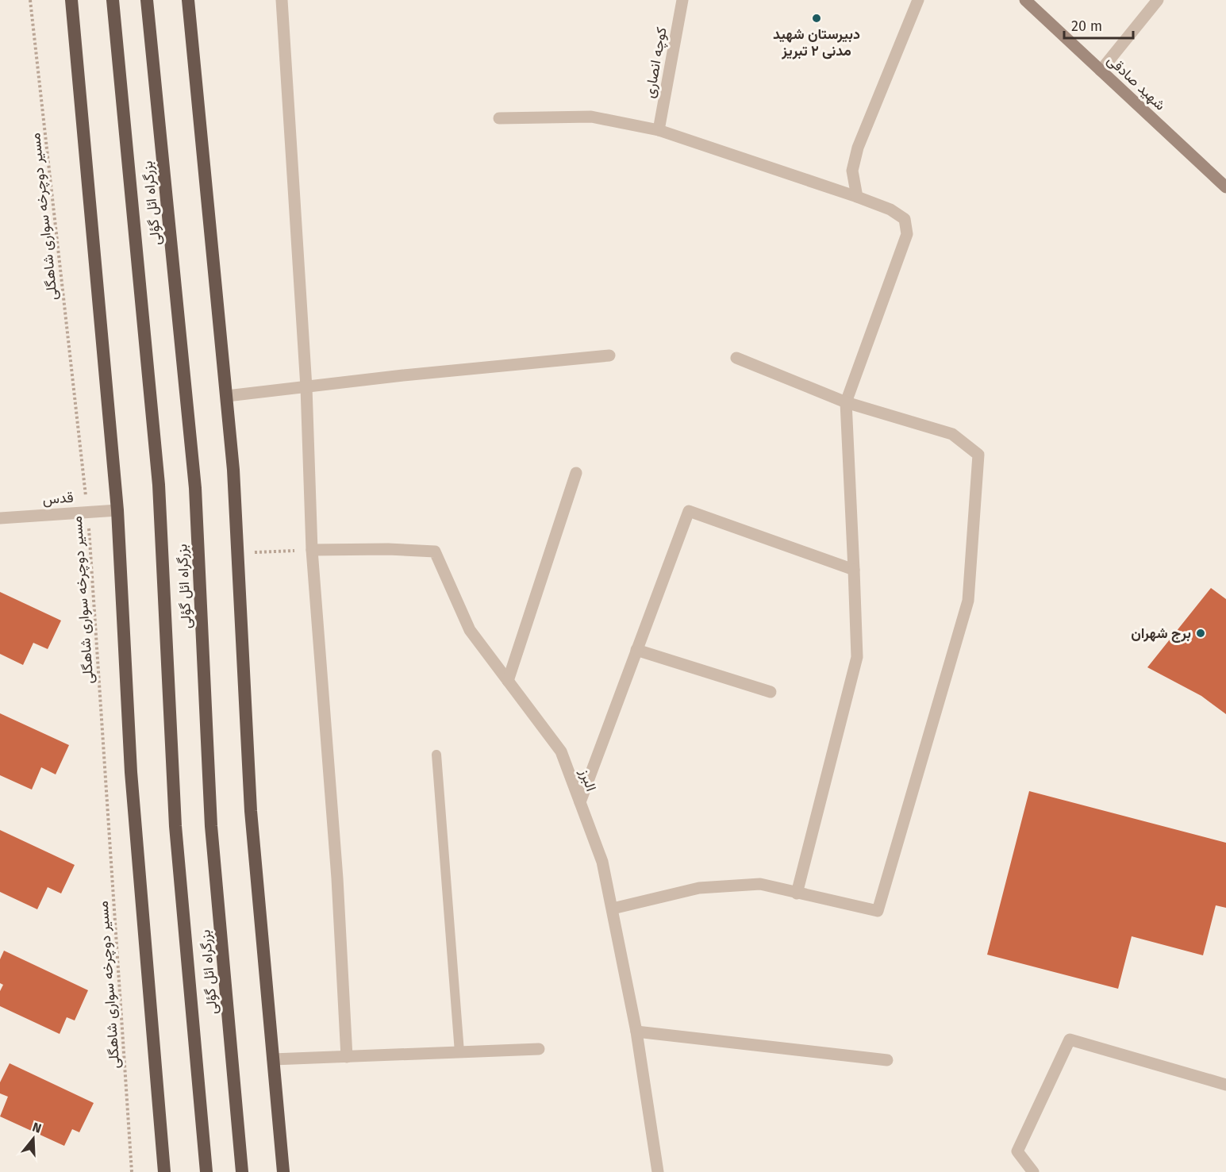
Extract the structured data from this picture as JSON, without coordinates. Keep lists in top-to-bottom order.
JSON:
{
  "streets": {
    "highway": ["بزرگراه ائل گؤلی"],
    "main road": ["شهید صادقی"],
    "street": ["کوچه انصاری", "قدس", "البرز"],
    "path": ["مسیر دوچرخه سواری شاهگلی"]
  },
  "crossings": [
    ["مسیر دوچرخه سواری شاهگلی", "قدس"]
  ],
  "places": ["دبیرستان شهید مدنی ۲ تبریز", "برج شهران"],
  "scale_bar": "20 m",
  "north": "top"
}
